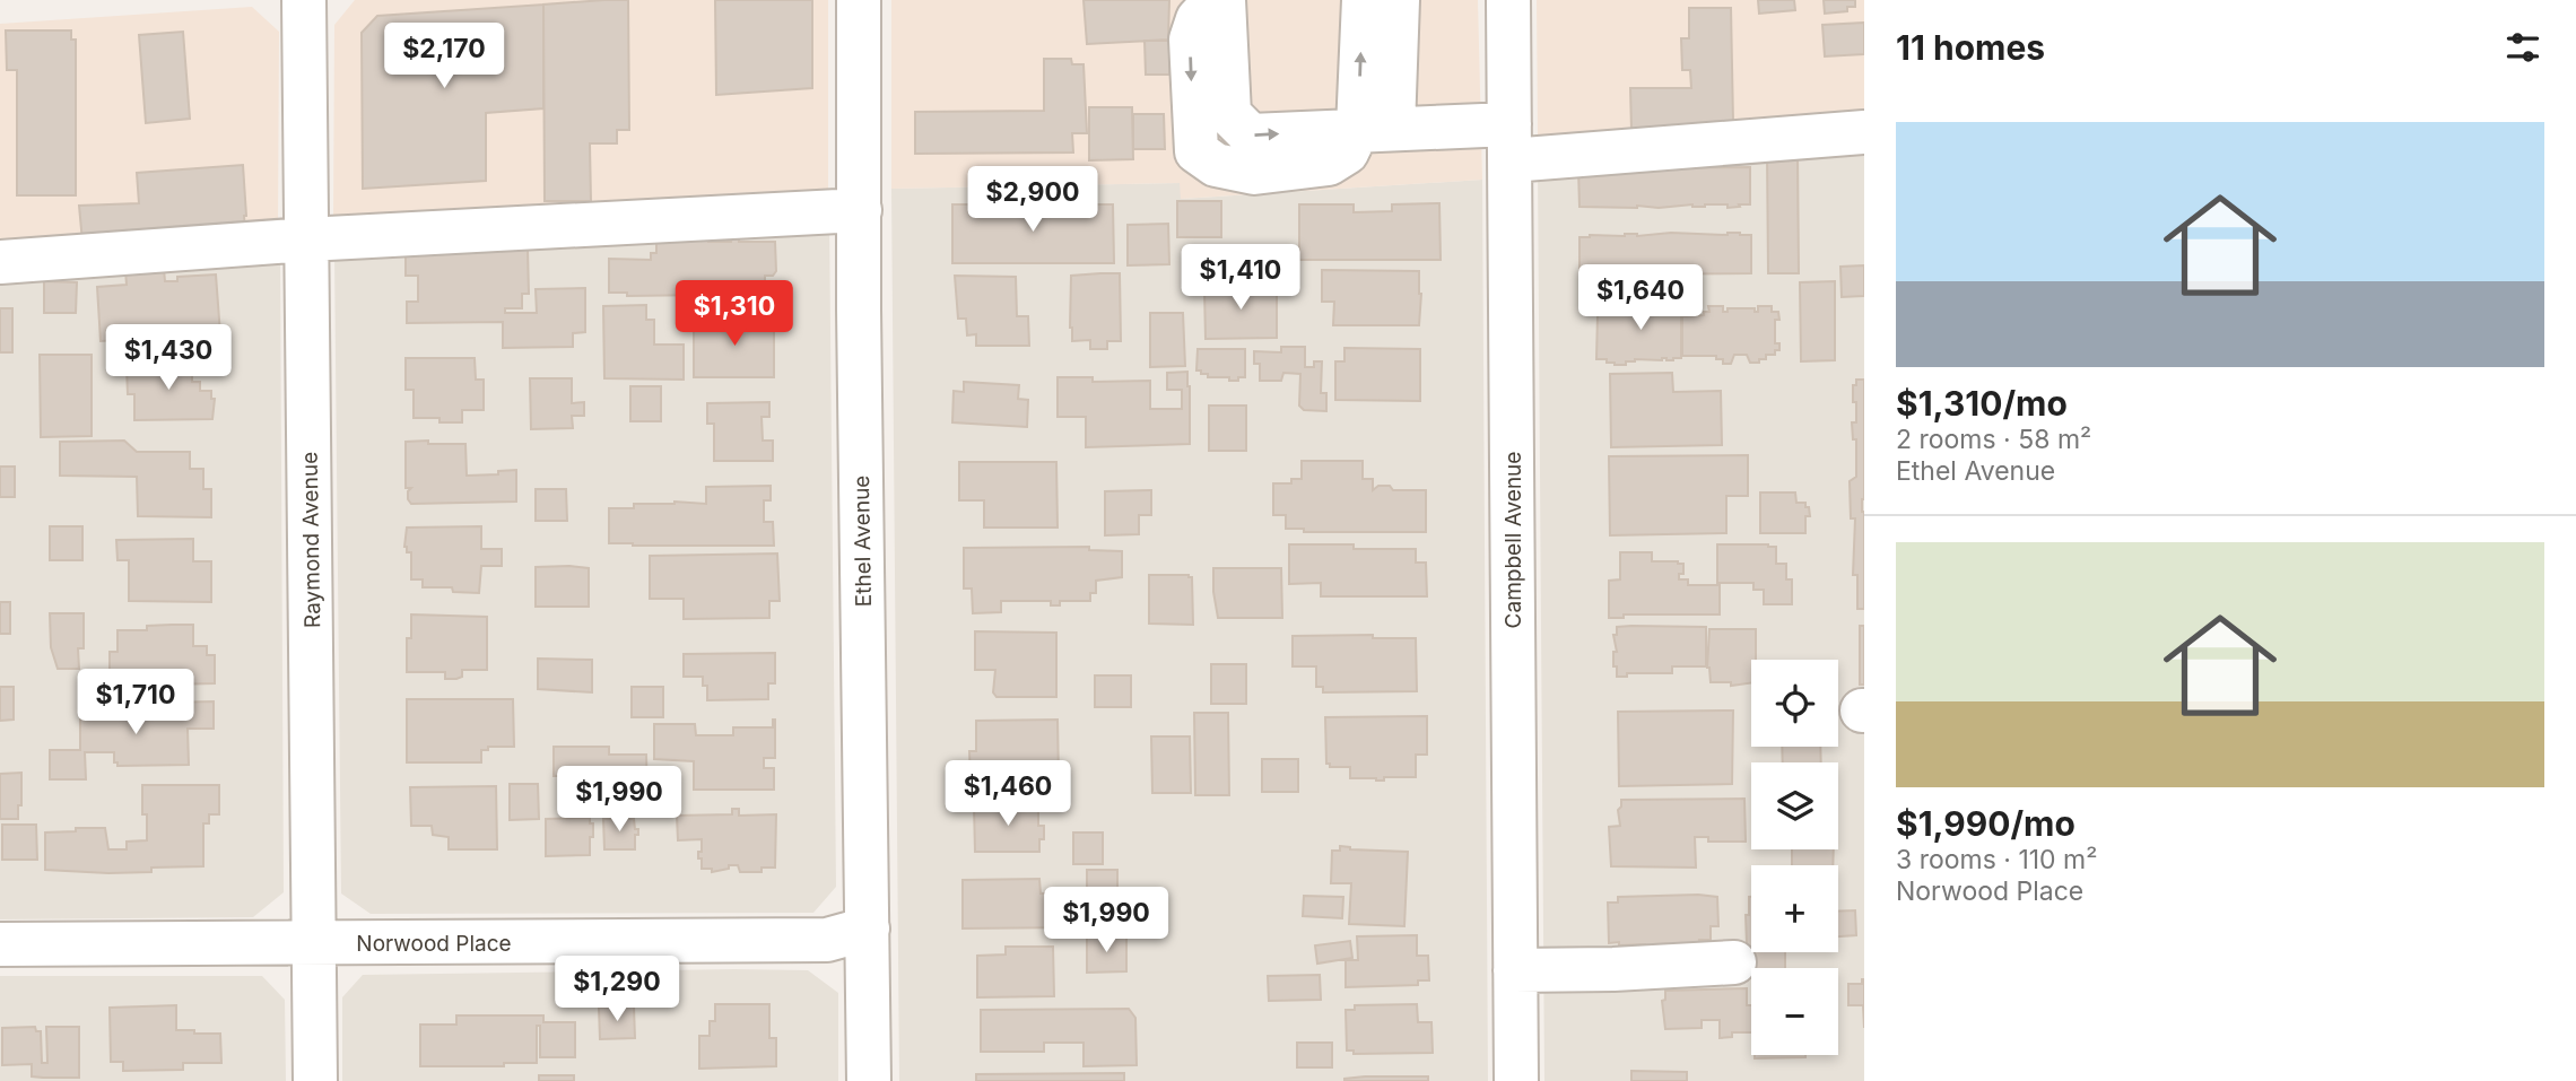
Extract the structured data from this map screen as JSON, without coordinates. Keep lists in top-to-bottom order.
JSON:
{
  "streets": {
    "street": [
      "Raymond Avenue",
      "Campbell Avenue",
      "Ethel Avenue",
      "Norwood Place"
    ]
  },
  "crossings": [
    ["Raymond Avenue", "Norwood Place"],
    ["Ethel Avenue", "Norwood Place"]
  ],
  "page": {
    "heading": "11 homes",
    "price": [
      "$2,170",
      "$2,900",
      "$1,410",
      "$1,640",
      "$1,310",
      "$1,430",
      "$1,710",
      "$1,460",
      "$1,990",
      "$1,990",
      "$1,290"
    ],
    "list": [
      {
        "name": "$1,310/mo",
        "note": "2 rooms · 58 m² · Ethel Avenue"
      },
      {
        "name": "$1,990/mo",
        "note": "3 rooms · 110 m² · Norwood Place"
      }
    ],
    "map_buttons": ["+", "−"]
  }
}
